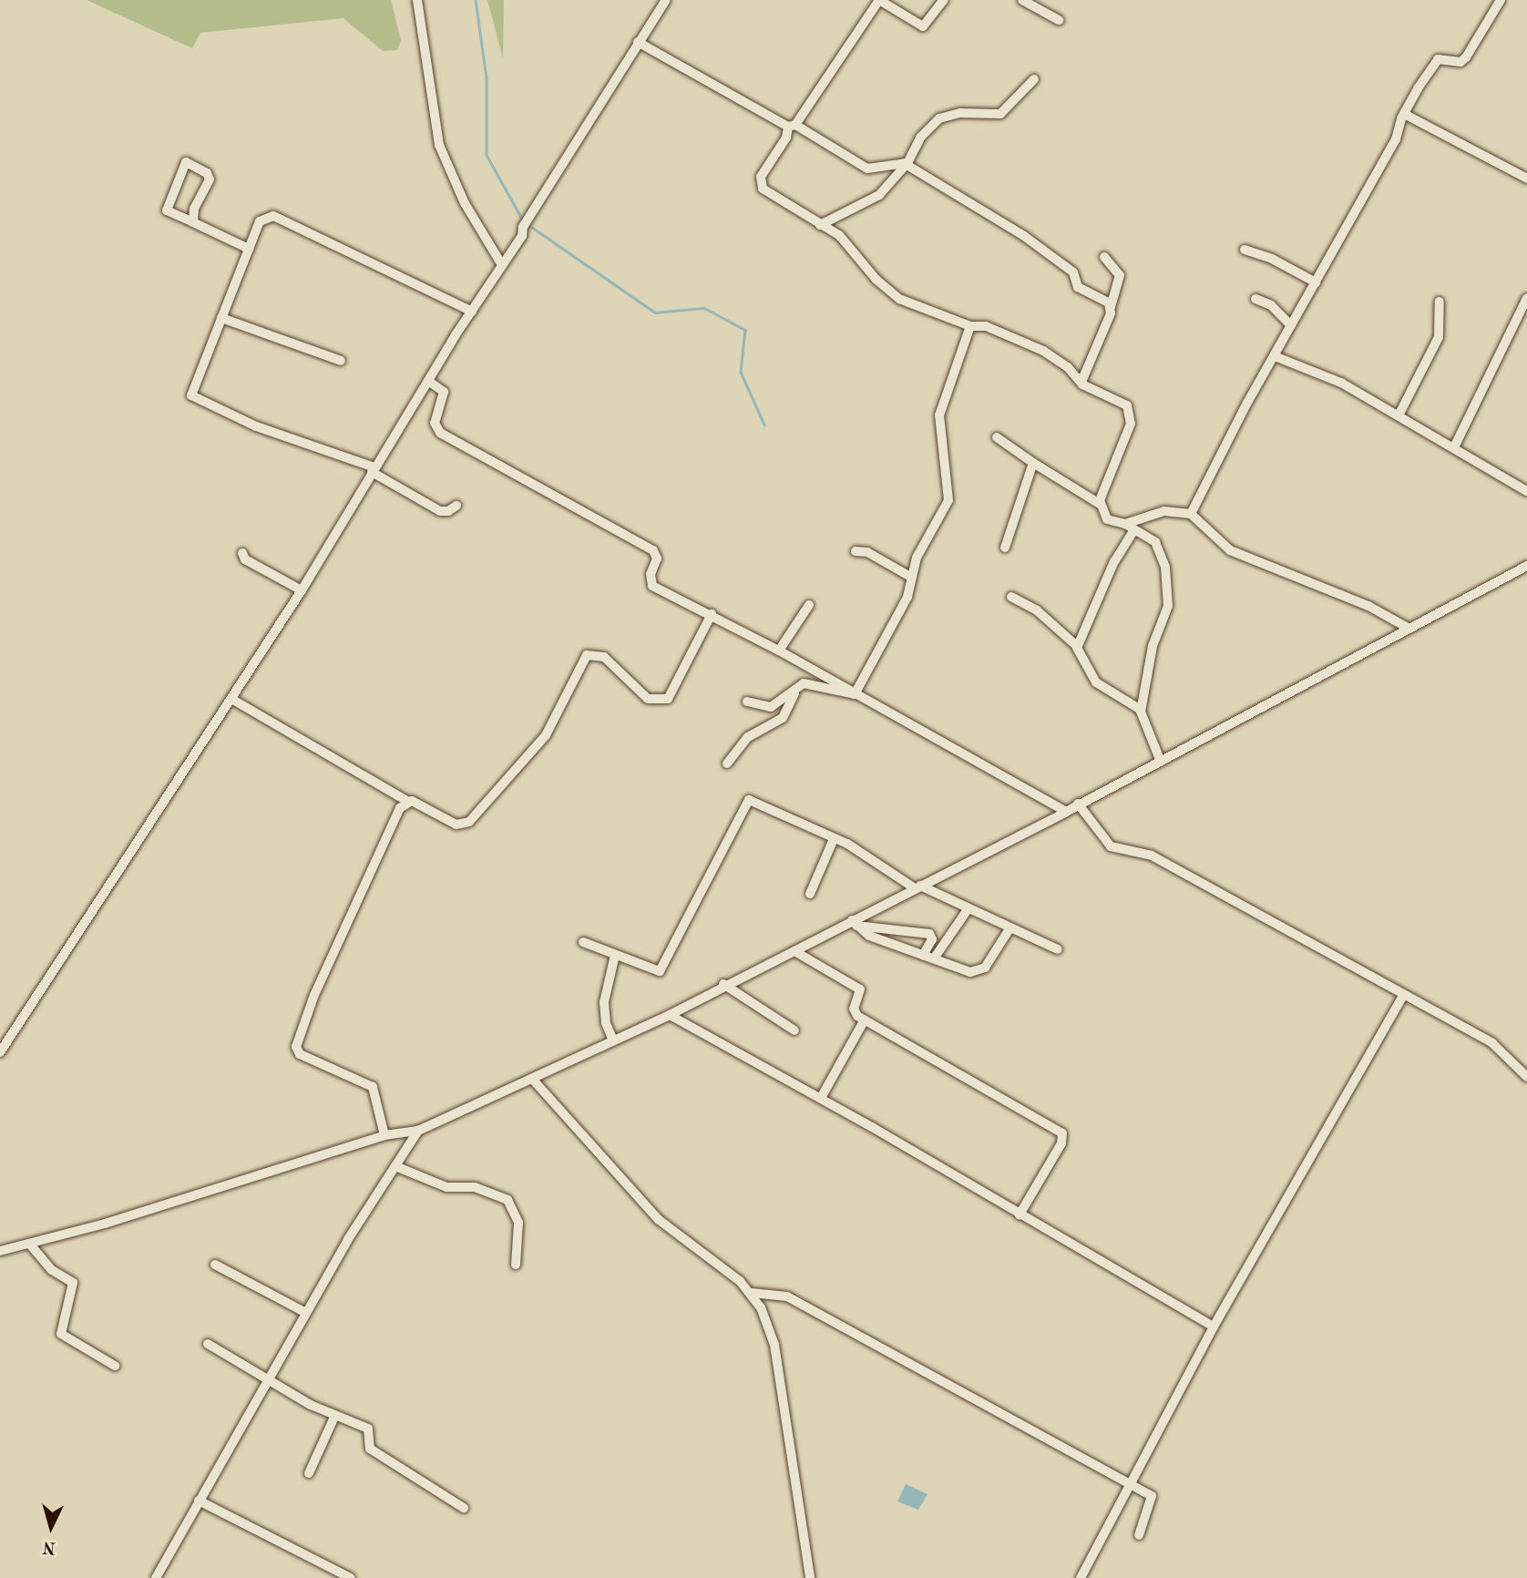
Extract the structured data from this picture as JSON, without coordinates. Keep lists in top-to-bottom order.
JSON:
{
  "north": "bottom"
}
